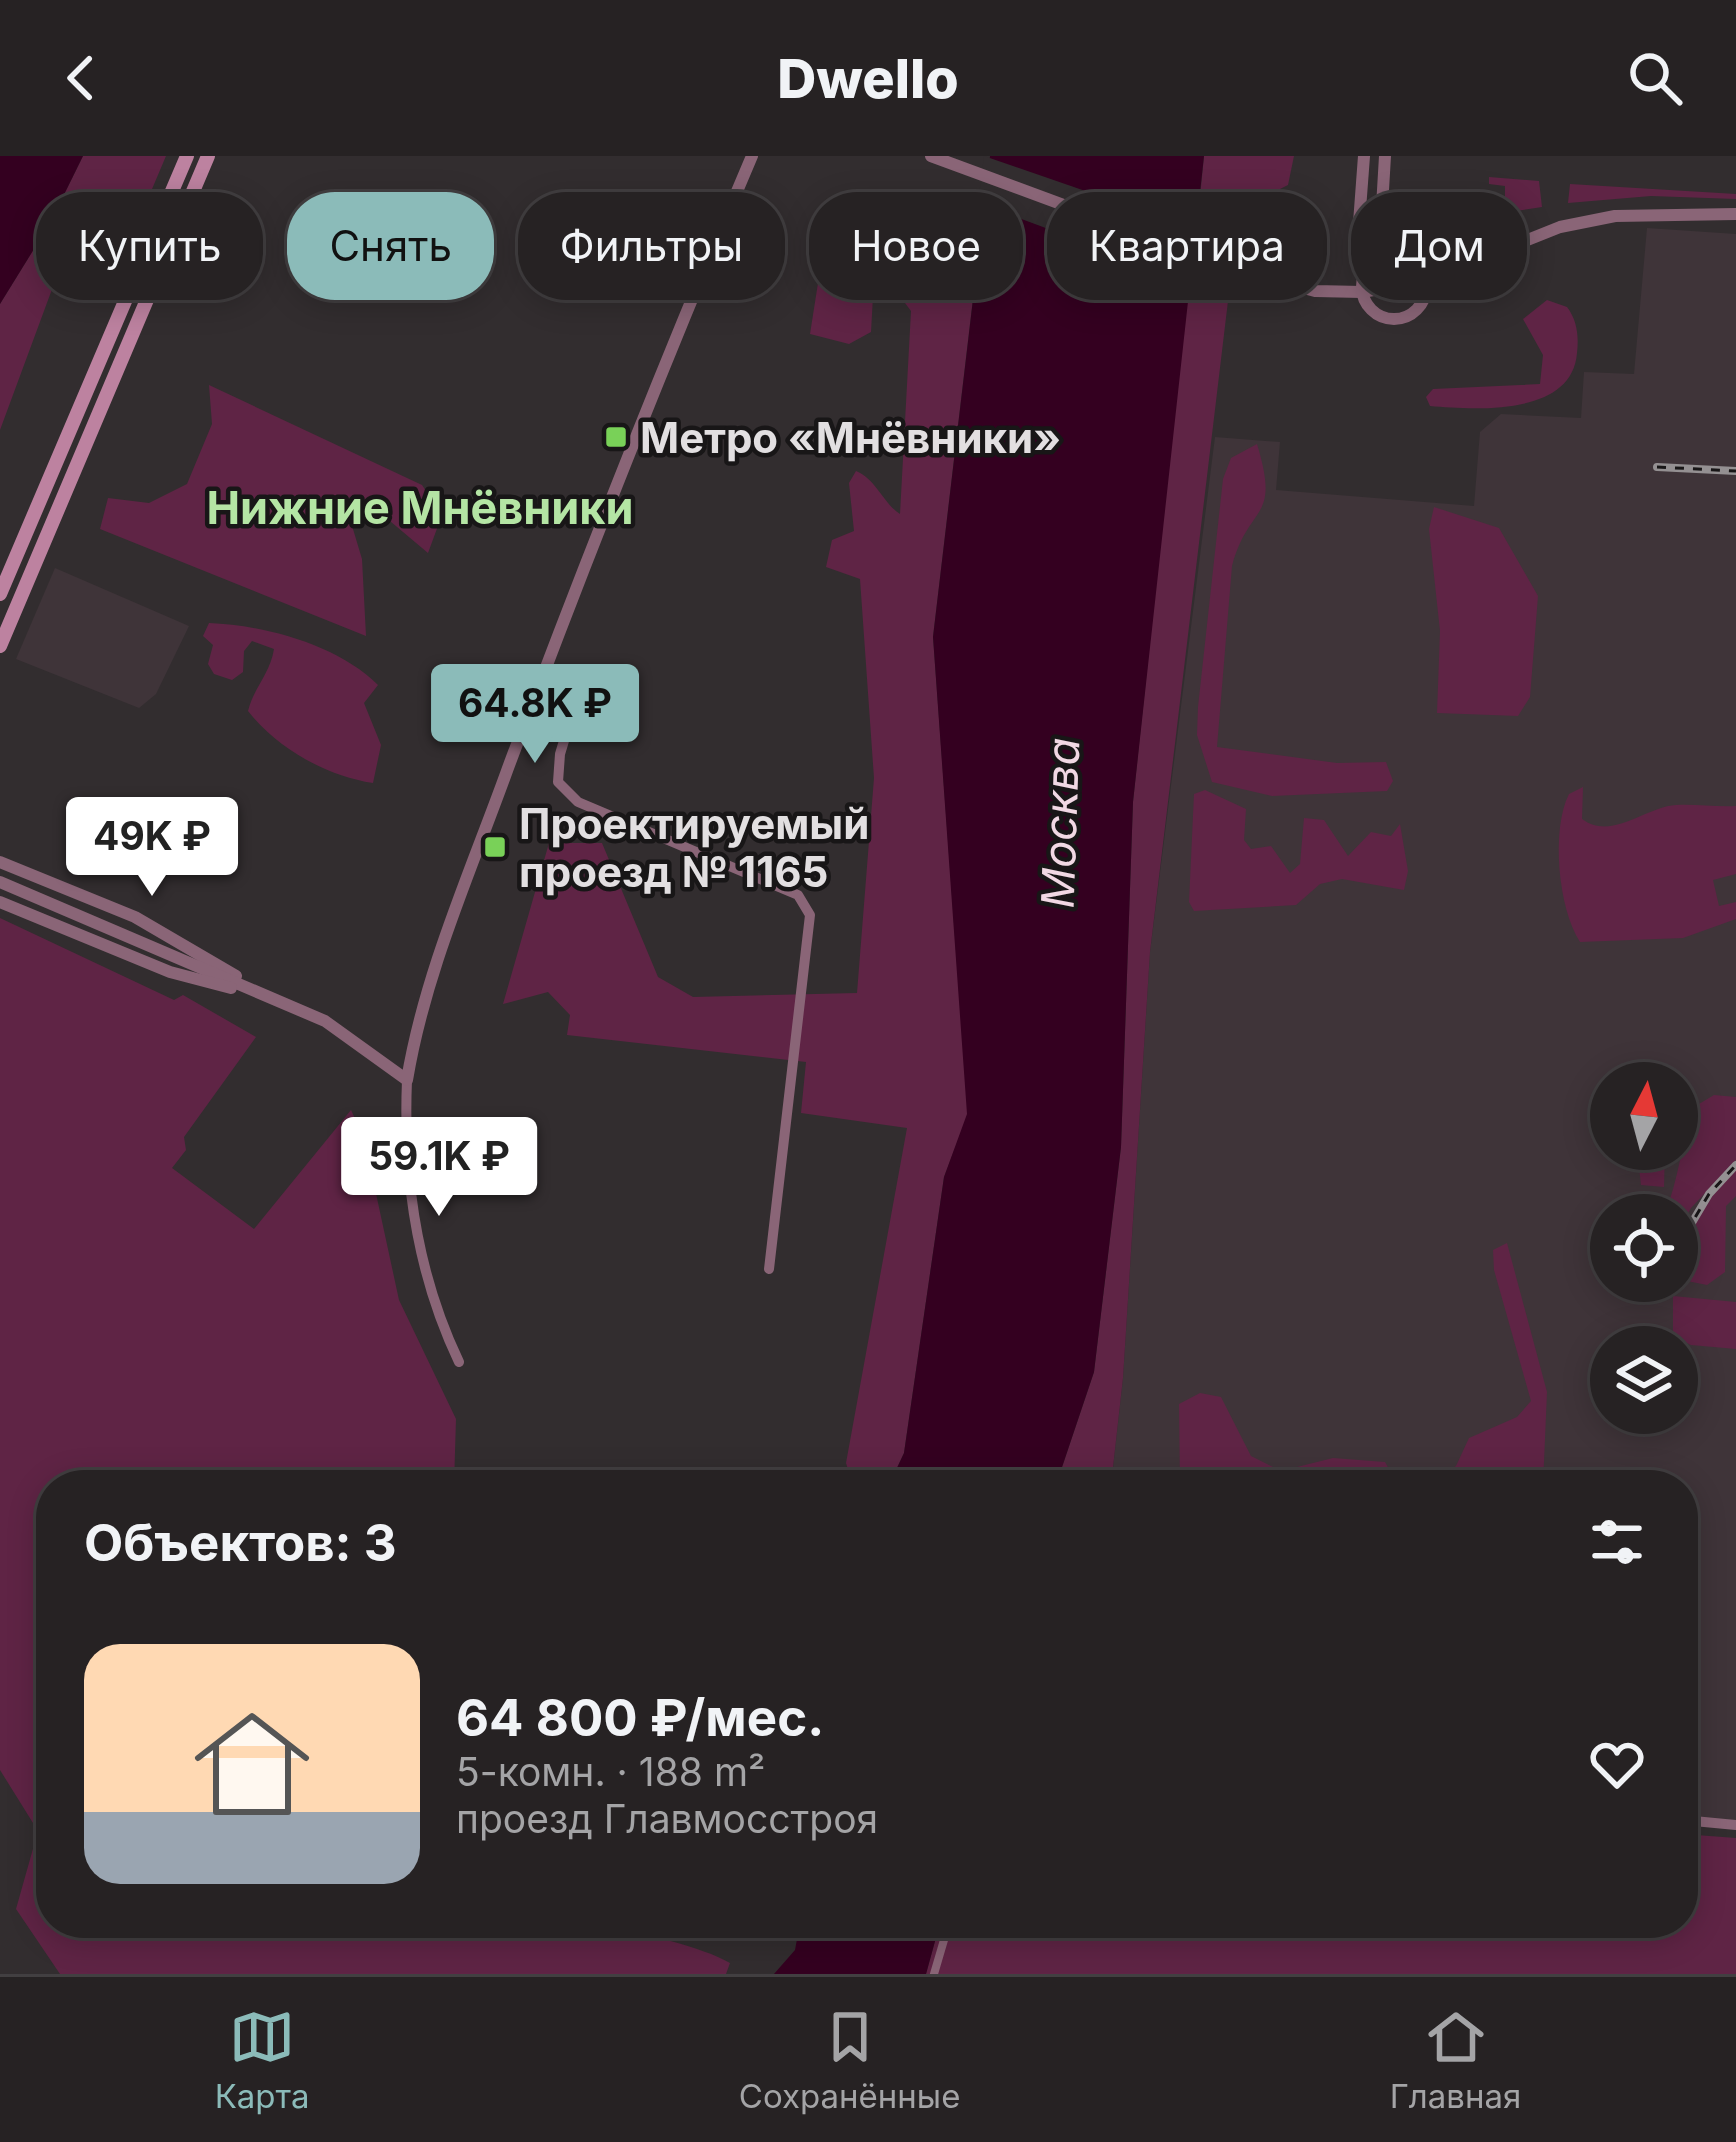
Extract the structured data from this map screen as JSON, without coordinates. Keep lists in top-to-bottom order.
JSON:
{
  "districts": ["Нижние Мнёвники"],
  "water": ["Москва"],
  "places": {
    "transit": ["Метро «Мнёвники»", "Проектируемый проезд № 1165"]
  },
  "north": "top",
  "page": {
    "header": "Dwello",
    "chip": [
      "Купить",
      "Снять",
      "Фильтры",
      "Новое",
      "Квартира",
      "Дом"
    ],
    "price": ["64.8K ₽", "49K ₽", "59.1K ₽"],
    "heading": "Объектов: 3",
    "list": [
      {
        "name": "64 800 ₽/мес.",
        "note": "5-комн. · 188 m² · проезд Главмосстроя"
      }
    ],
    "tabs": ["Карта", "Сохранённые", "Главная"]
  }
}
